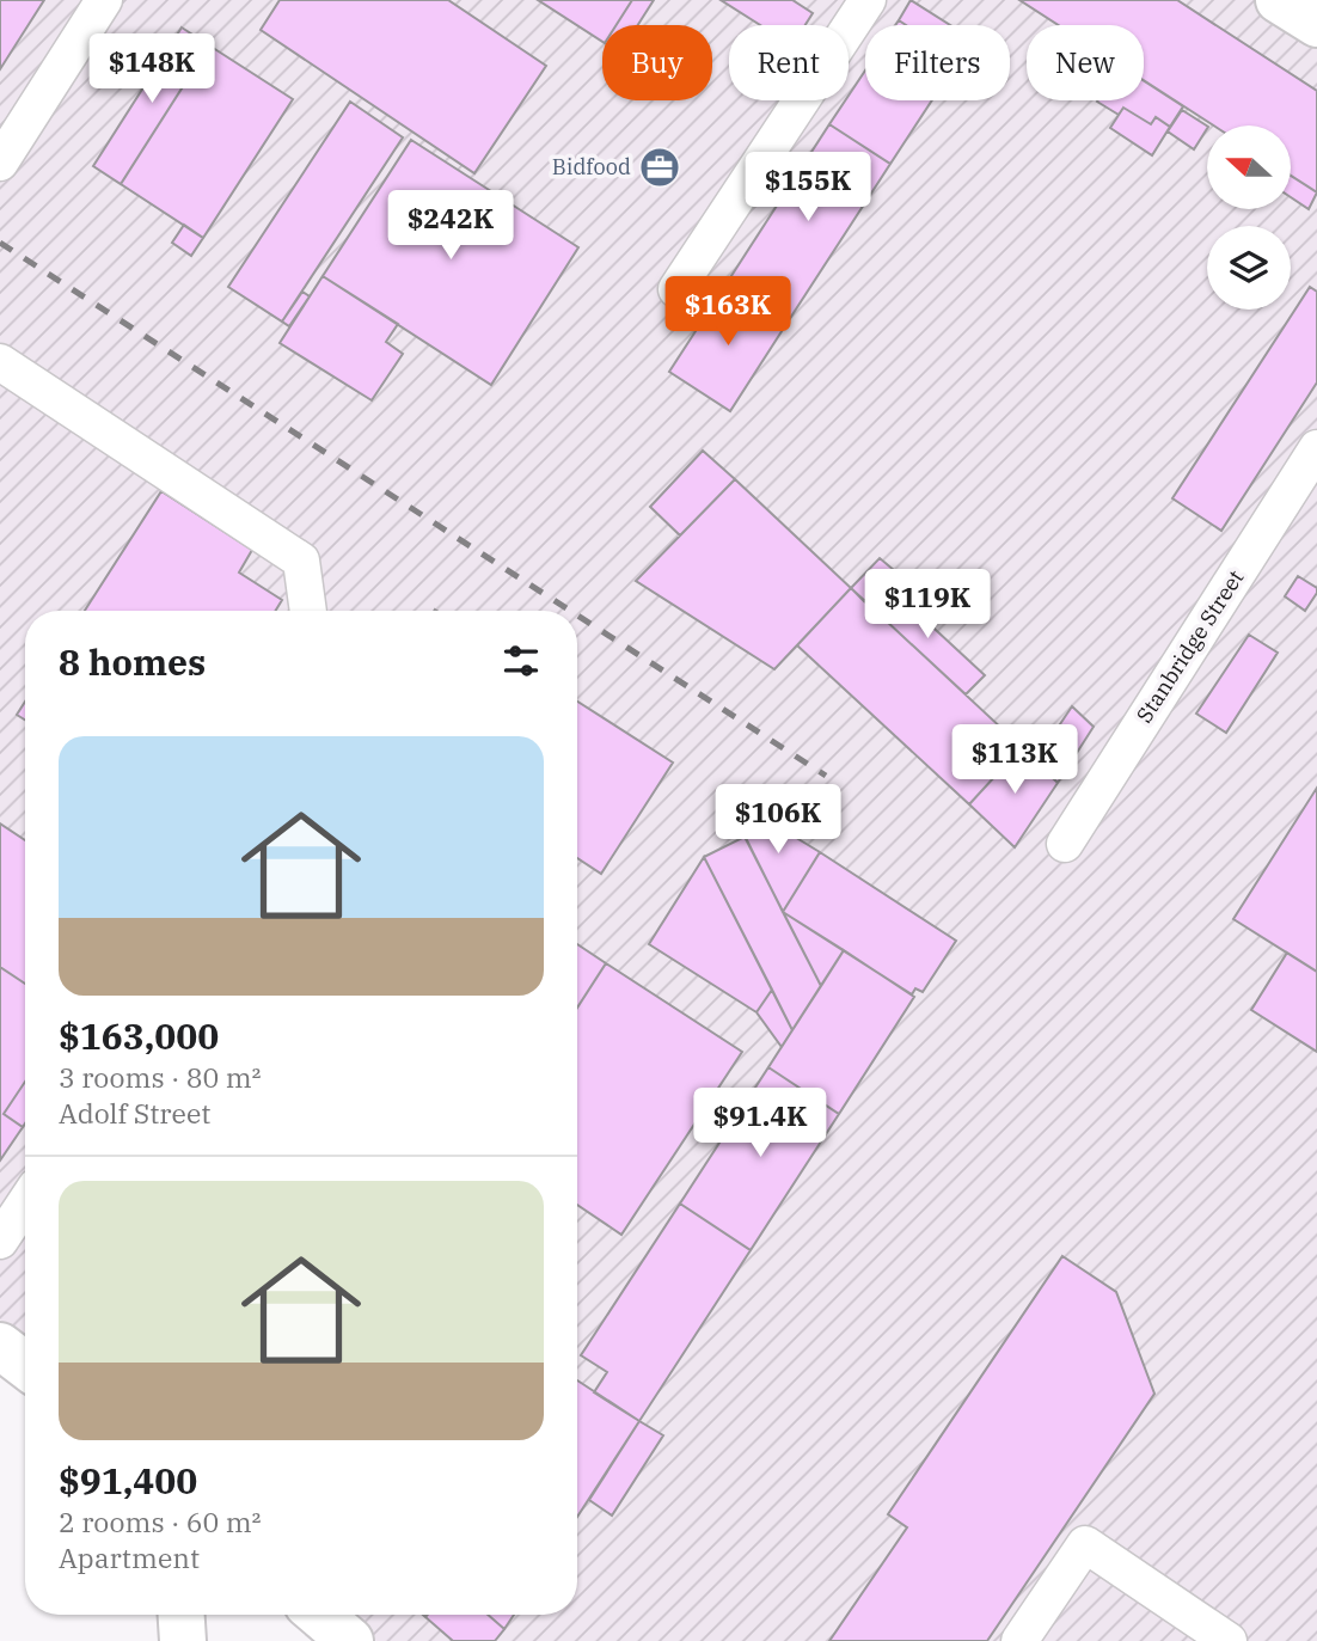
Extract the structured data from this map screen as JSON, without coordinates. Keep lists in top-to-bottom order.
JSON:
{
  "streets": {
    "street": ["Stanbridge Street"]
  },
  "places": {
    "office": ["Bidfood"]
  },
  "north": "left",
  "page": {
    "chip": [
      "Buy",
      "Rent",
      "Filters",
      "New"
    ],
    "price": [
      "$148K",
      "$155K",
      "$242K",
      "$163K",
      "$119K",
      "$113K",
      "$106K",
      "$91.4K"
    ],
    "heading": "8 homes",
    "list": [
      {
        "name": "$163,000",
        "note": "3 rooms · 80 m² · Adolf Street"
      },
      {
        "name": "$91,400",
        "note": "2 rooms · 60 m² · Apartment"
      }
    ]
  }
}
